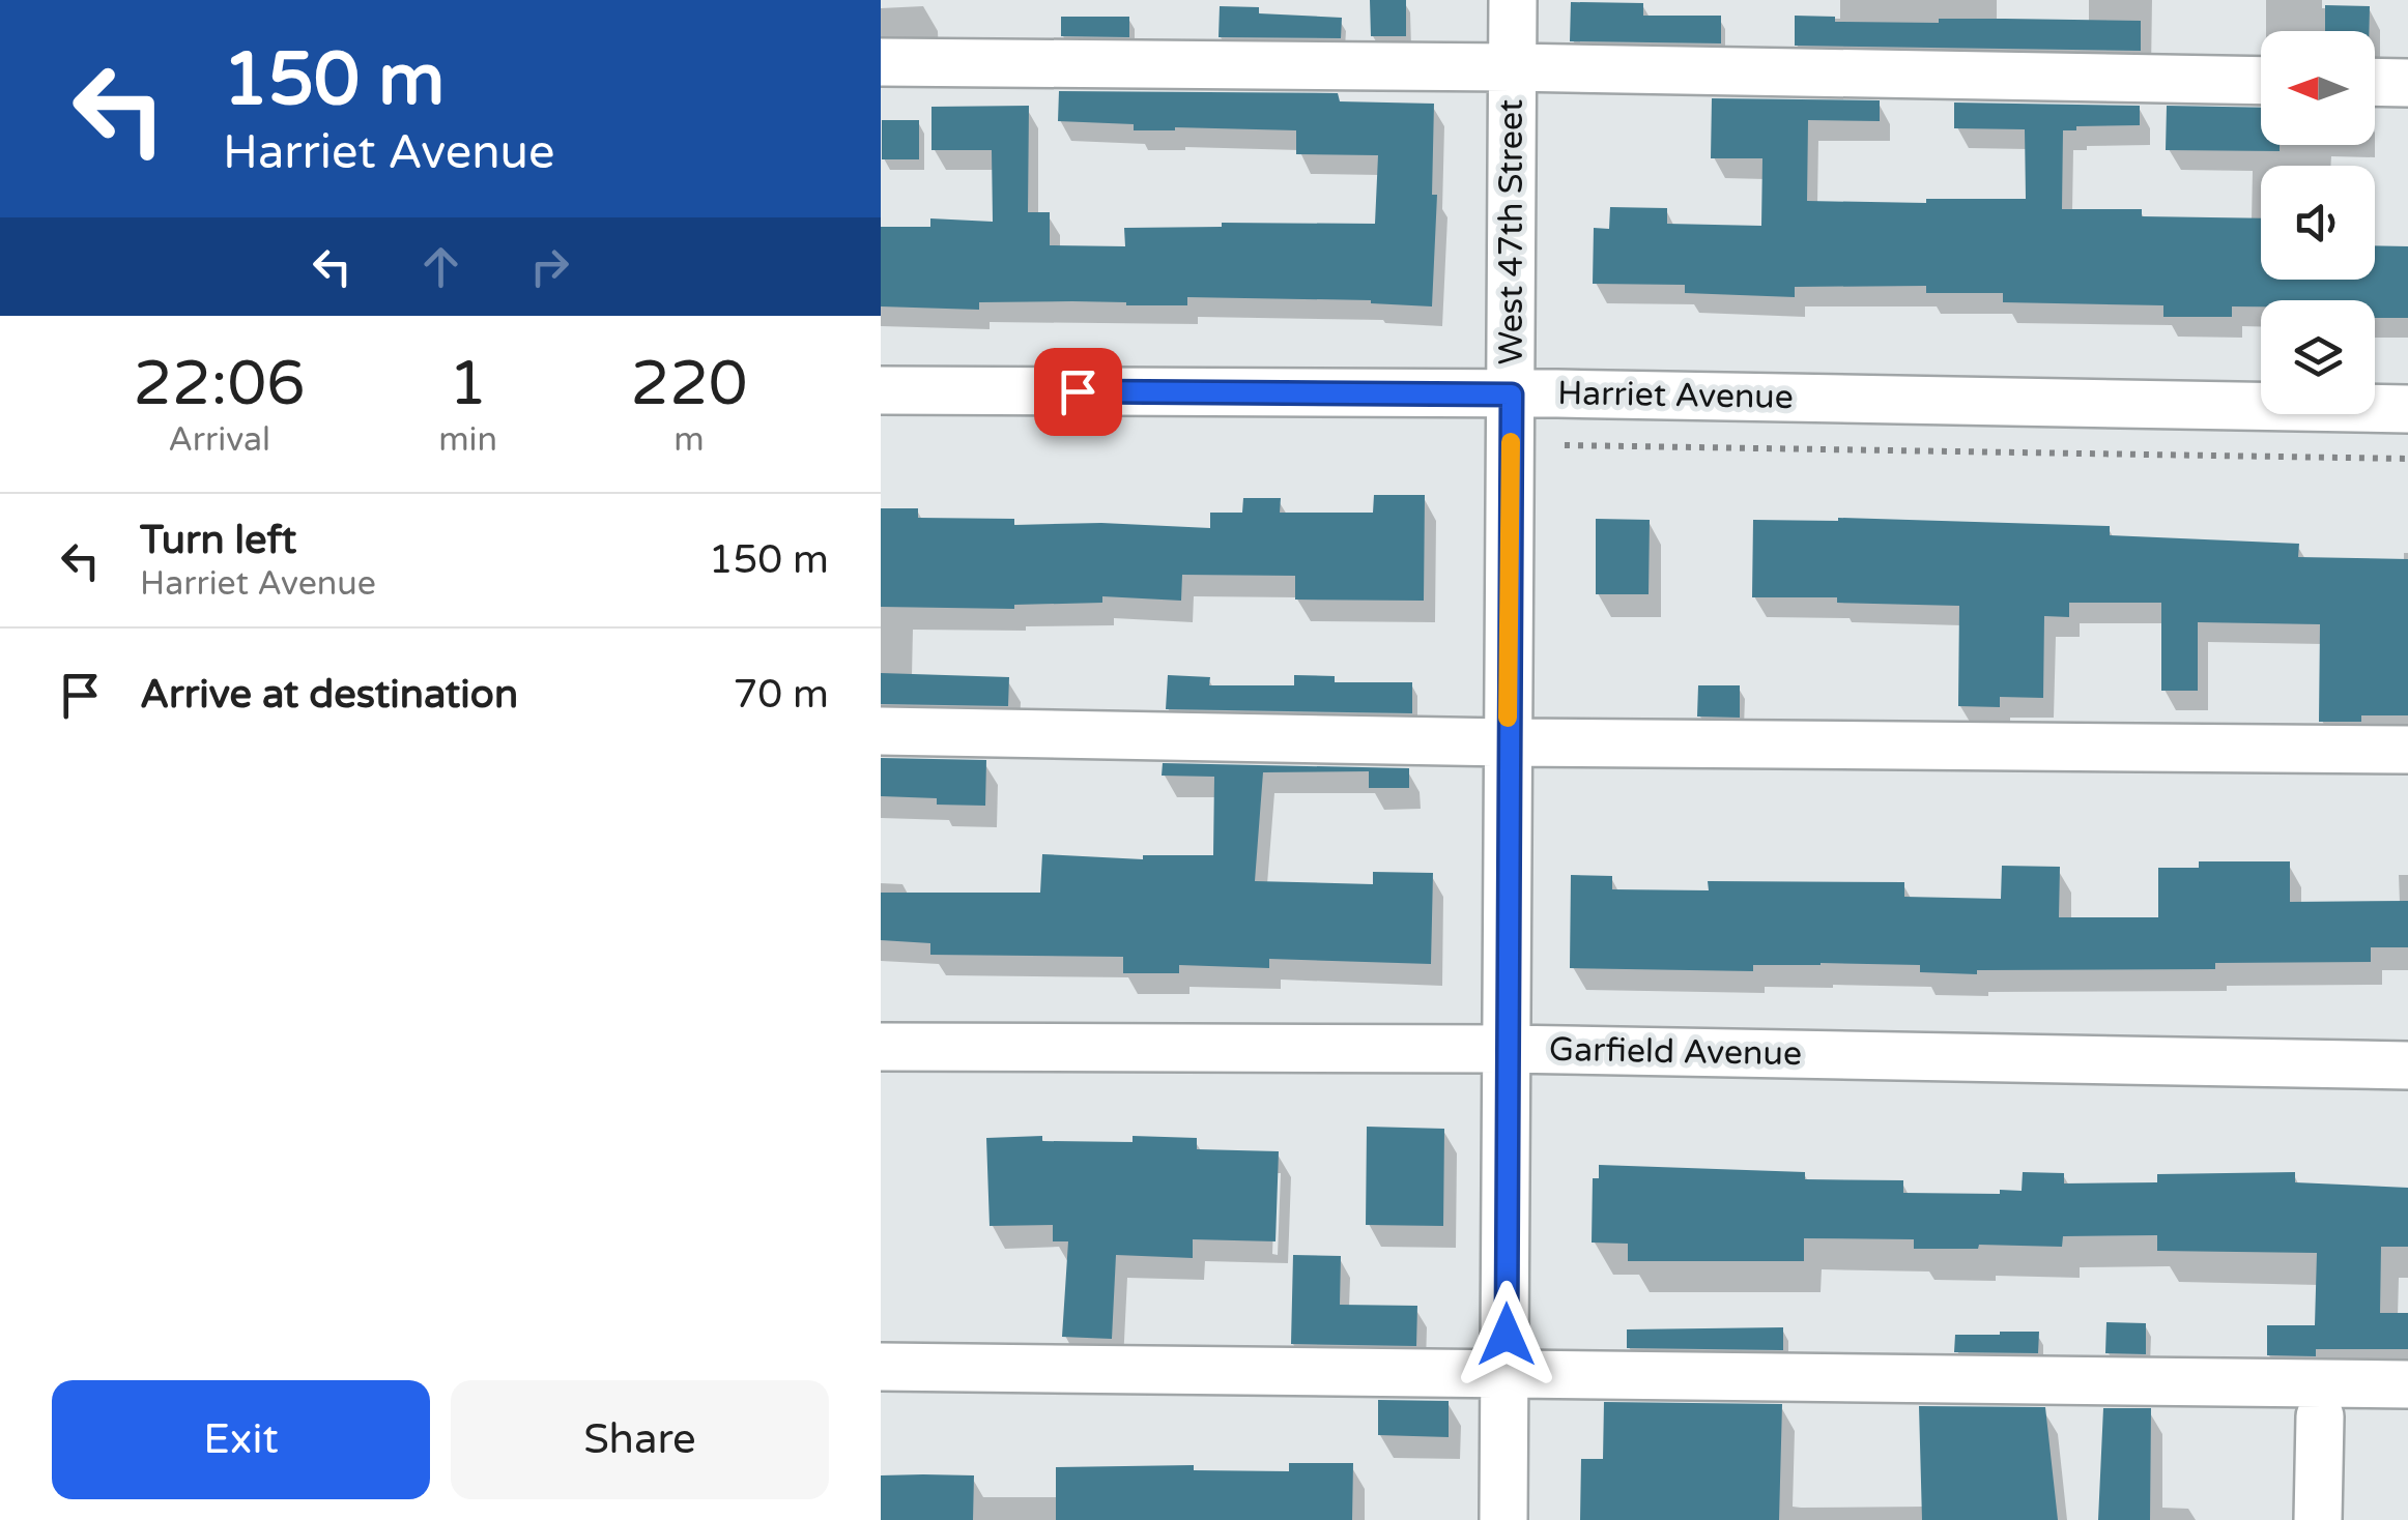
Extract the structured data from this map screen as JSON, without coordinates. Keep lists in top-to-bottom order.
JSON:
{
  "streets": {
    "street": ["West 47th Street", "Harriet Avenue", "Garfield Avenue"]
  },
  "crossings": [
    ["West 47th Street", "Harriet Avenue"],
    ["West 47th Street", "Garfield Avenue"]
  ],
  "north": "left",
  "page": {
    "turn": ["150 m", "Harriet Avenue"],
    "eta": [
      "22:06",
      "Arrival",
      "1",
      "min",
      "220",
      "m"
    ],
    "list": [
      {
        "name": "Turn left",
        "note": "Harriet Avenue",
        "value": "150 m"
      },
      {
        "name": "Arrive at destination",
        "value": "70 m"
      }
    ],
    "buttons": ["Exit", "Share"]
  }
}
